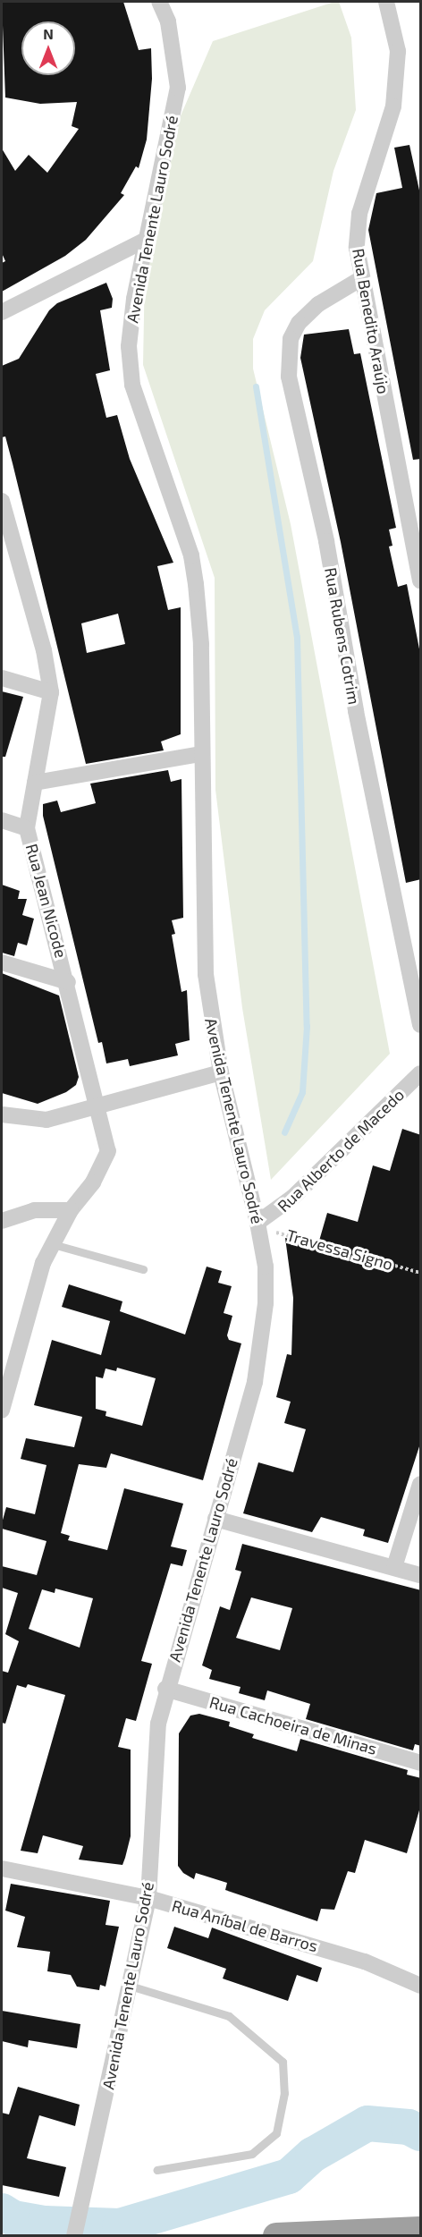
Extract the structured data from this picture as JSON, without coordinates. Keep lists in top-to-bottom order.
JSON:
{
  "streets": {
    "street": [
      "Avenida Tenente Lauro Sodré",
      "Rua Benedito Araújo",
      "Rua Rubens Cotrim",
      "Rua Jean Nicode",
      "Rua Alberto de Macedo",
      "Rua Cachoeira de Minas",
      "Rua Aníbal de Barros"
    ],
    "path": ["Travessa Signo"]
  },
  "crossings": [
    ["Avenida Tenente Lauro Sodré", "Rua Alberto de Macedo"],
    ["Avenida Tenente Lauro Sodré", "Travessa Signo"],
    ["Avenida Tenente Lauro Sodré", "Rua Cachoeira de Minas"],
    ["Avenida Tenente Lauro Sodré", "Rua Aníbal de Barros"],
    ["Rua Benedito Araújo", "Rua Rubens Cotrim"],
    ["Rua Alberto de Macedo", "Travessa Signo"]
  ],
  "north": "top"
}
